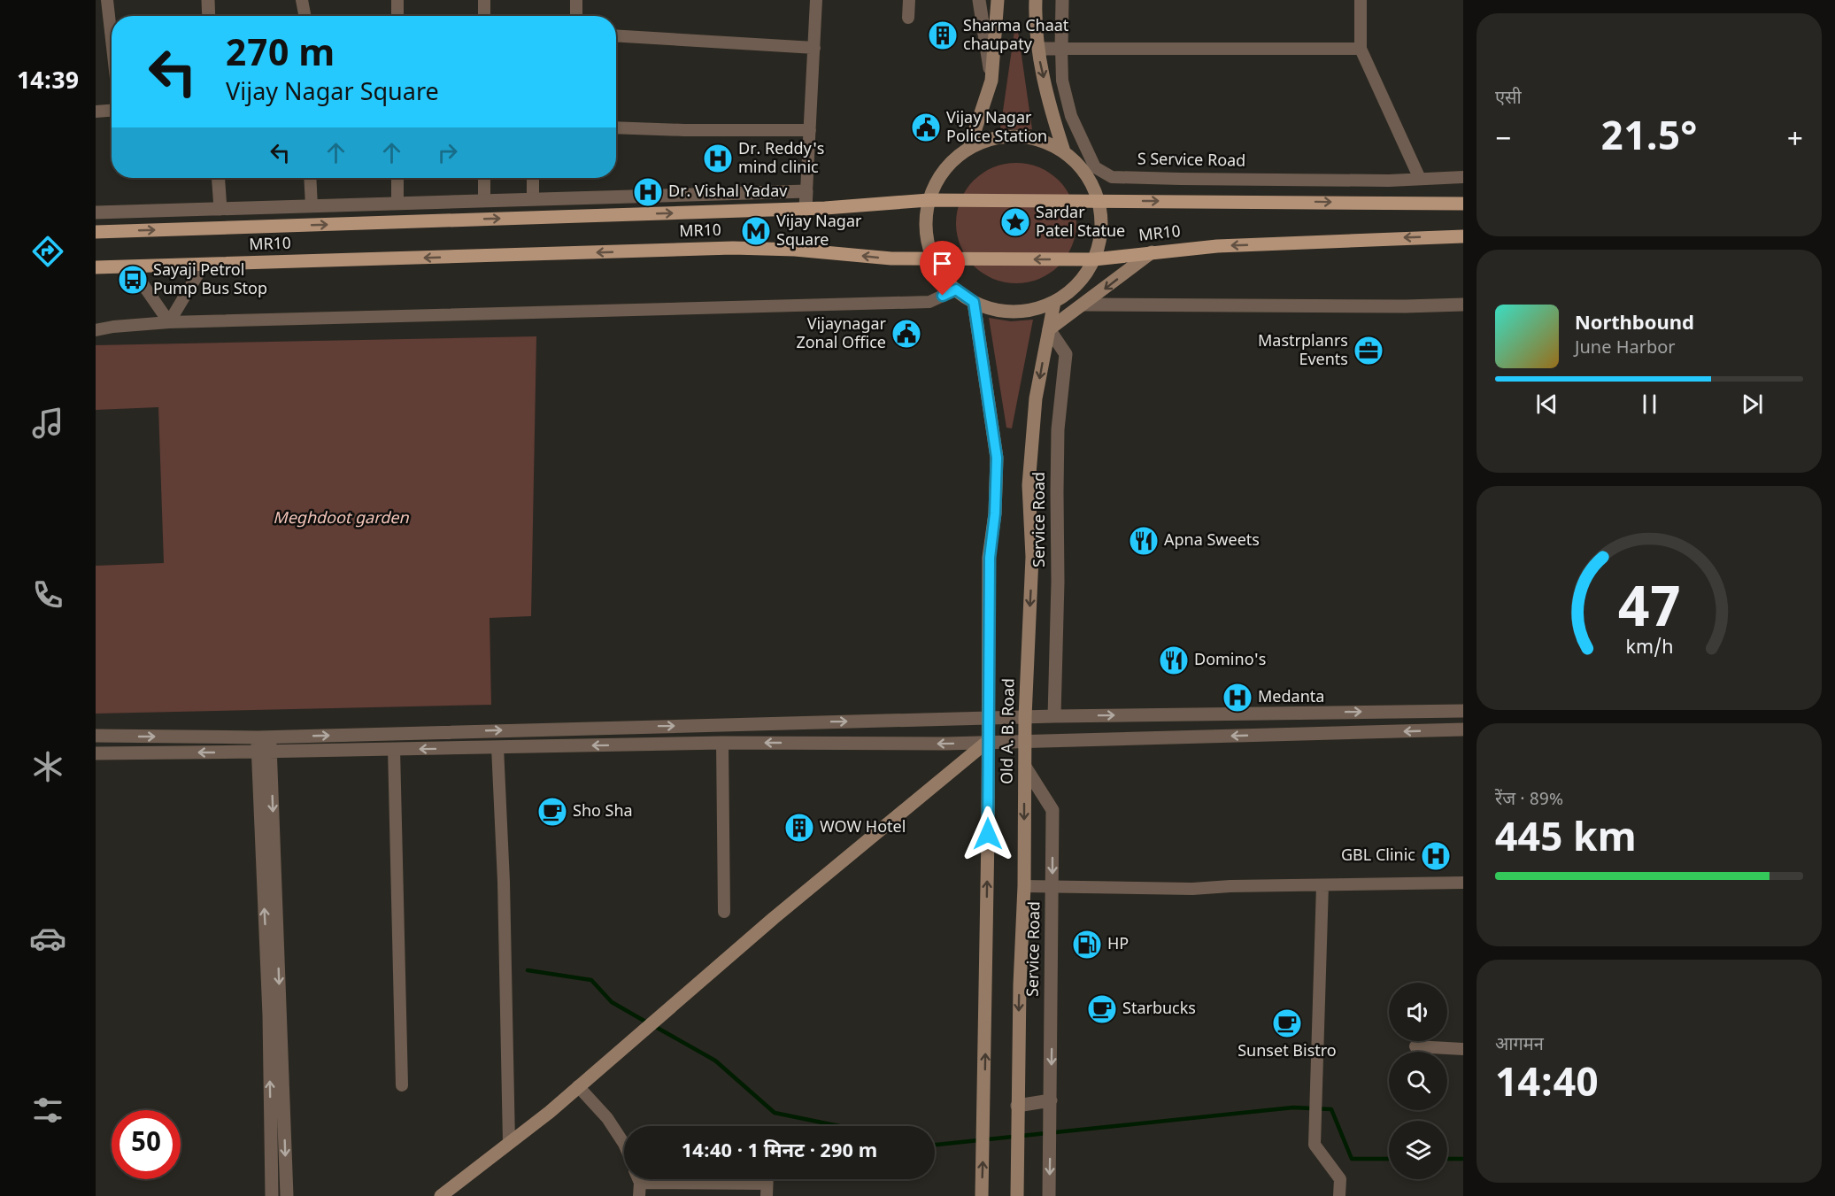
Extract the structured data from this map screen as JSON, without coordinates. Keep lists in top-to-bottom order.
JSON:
{
  "streets": {
    "main road": ["MR10", "Old A. B. Road"],
    "street": ["S Service Road", "Service Road"]
  },
  "crossings": [
    ["Service Road", "Old A. B. Road"]
  ],
  "one_way": ["Service Road"],
  "parks": ["Meghdoot garden"],
  "places": {
    "building": ["Sharma Chaat chaupaty", "WOW Hotel"],
    "public building": ["Vijay Nagar Police Station", "Vijaynagar Zonal Office"],
    "hospital": [
      "Dr. Reddy's mind clinic",
      "Dr. Vishal Yadav",
      "Medanta",
      "GBL Clinic"
    ],
    "place": ["Sardar Patel Statue"],
    "metro station": ["Vijay Nagar Square"],
    "bus stop": ["Sayaji Petrol Pump Bus Stop"],
    "office": ["Mastrplanrs Events"],
    "restaurant": ["Apna Sweets", "Domino's"],
    "cafe": ["Sho Sha", "Starbucks", "Sunset Bistro"],
    "fuel station": ["HP"]
  },
  "page": {
    "tabs": "14:39",
    "tile": [
      "एसी",
      ["रेंज · 89%", "445 km"],
      ["आगमन", "14:40"]
    ],
    "turn": ["270 m", "Vijay Nagar Square"],
    "heat": ["−", "21.5°", "+"],
    "song": ["Northbound", "June Harbor"],
    "limit": "50",
    "trip": "14:40 · 1 मिनट · 290 m",
    "gauge": ["47", "km/h"]
  }
}
